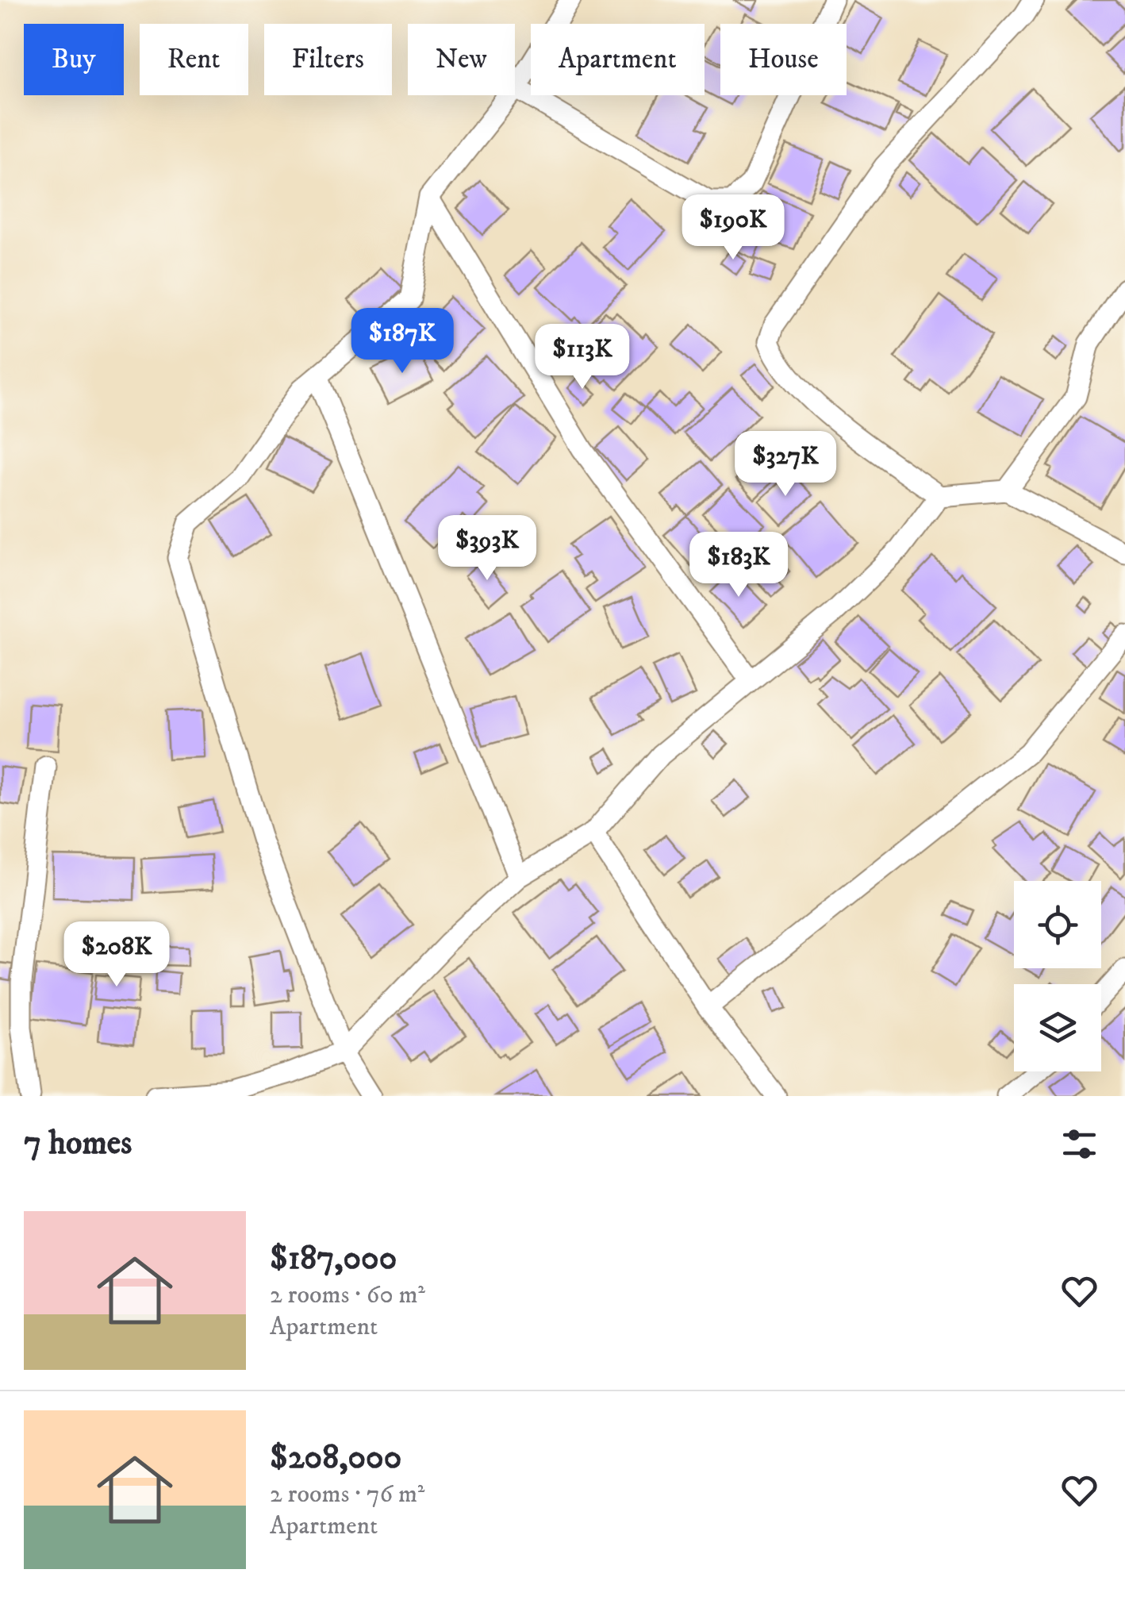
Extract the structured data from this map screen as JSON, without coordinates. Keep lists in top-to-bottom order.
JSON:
{
  "page": {
    "chip": [
      "Buy",
      "Rent",
      "Filters",
      "New",
      "Apartment",
      "House"
    ],
    "price": [
      "$190K",
      "$187K",
      "$113K",
      "$327K",
      "$393K",
      "$183K",
      "$208K"
    ],
    "heading": "7 homes",
    "list": [
      {
        "name": "$187,000",
        "note": "2 rooms · 60 m² · Apartment"
      },
      {
        "name": "$208,000",
        "note": "2 rooms · 76 m² · Apartment"
      }
    ]
  }
}
